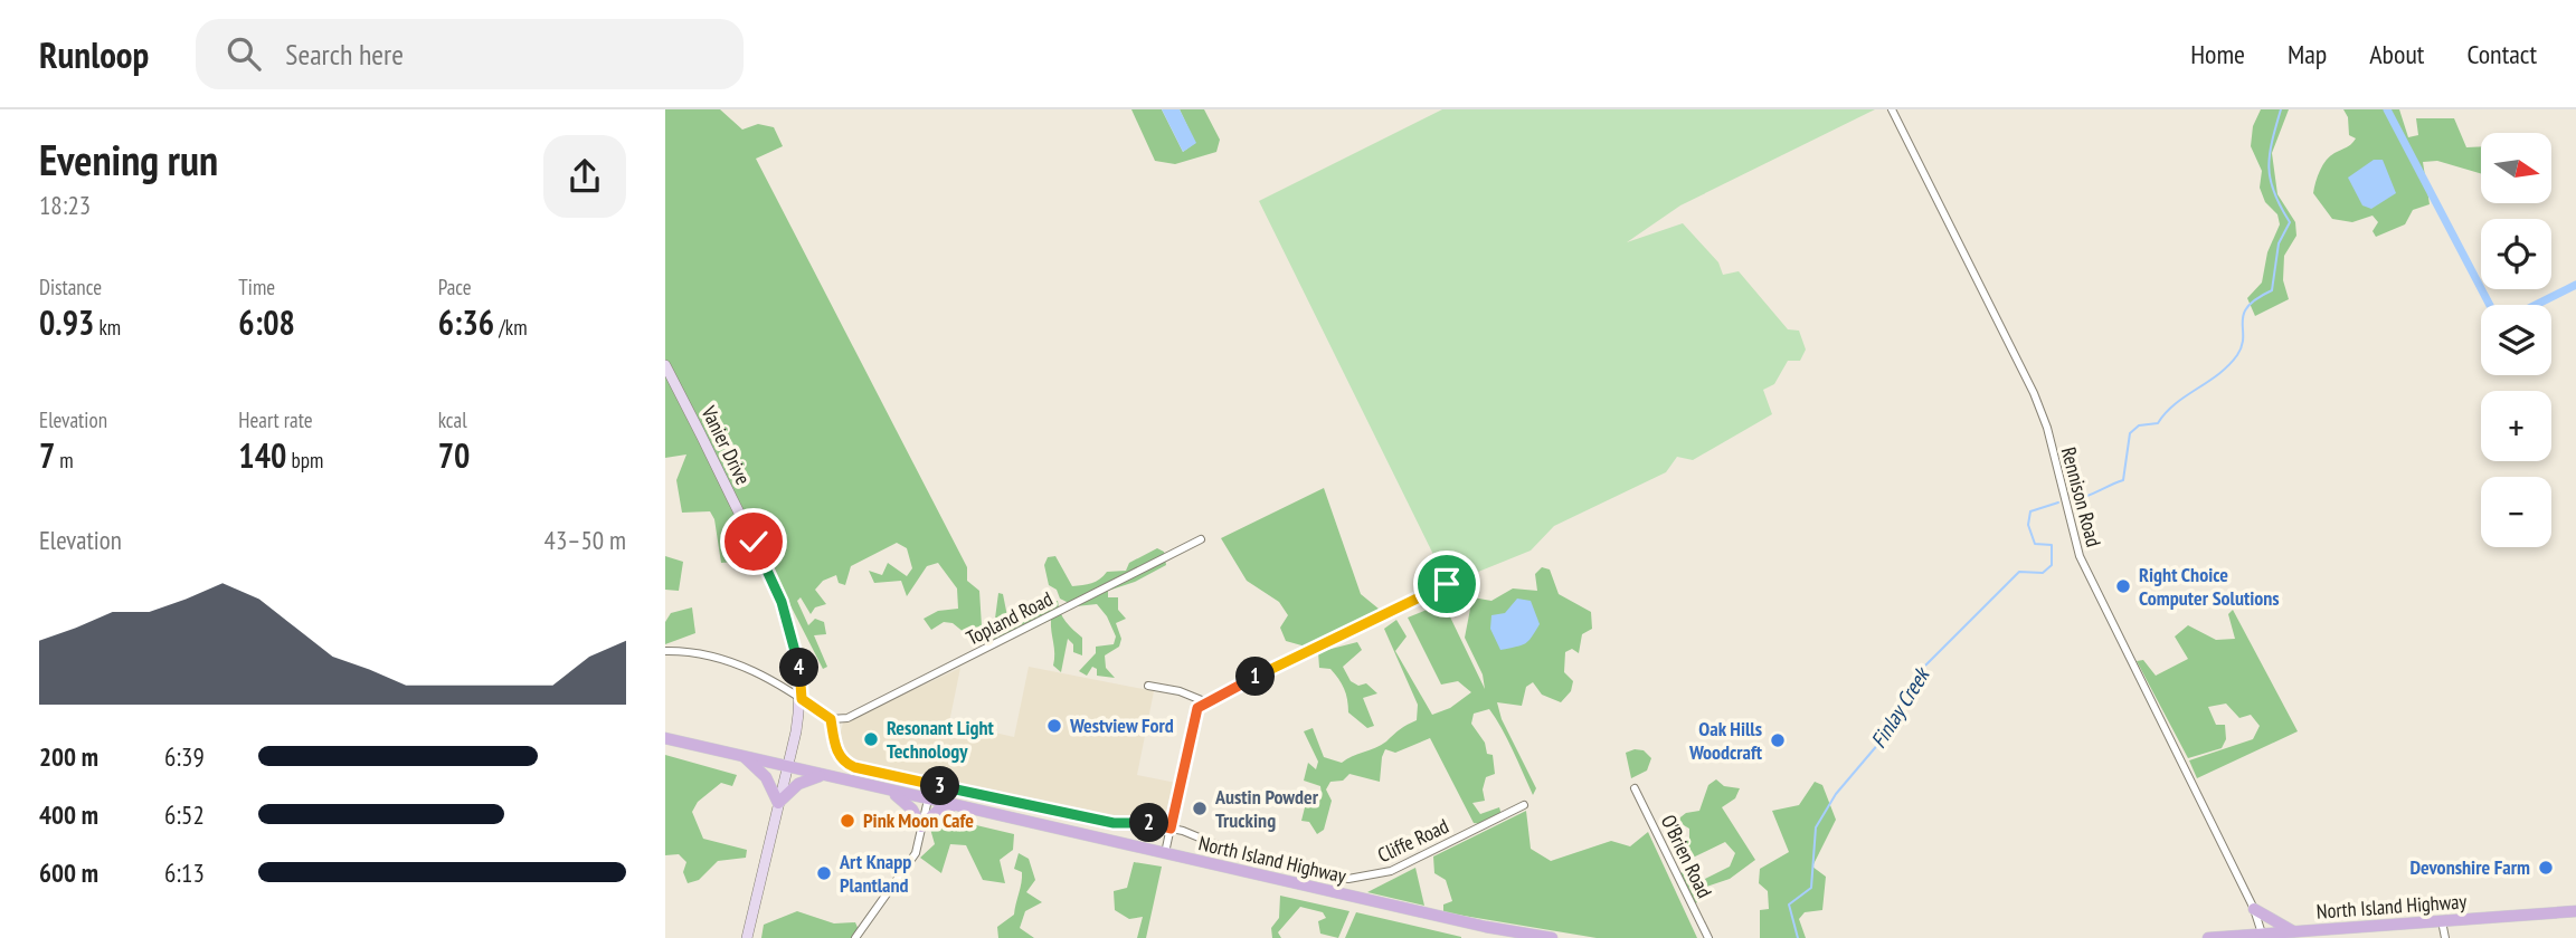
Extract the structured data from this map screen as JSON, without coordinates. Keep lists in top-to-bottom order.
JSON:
{
  "streets": {
    "main road": ["North Island Highway"],
    "street": [
      "Vanier Drive",
      "Rennison Road",
      "Topland Road",
      "Cliffe Road",
      "O'Brien Road"
    ]
  },
  "crossings": [
    ["Vanier Drive", "North Island Highway"],
    ["Rennison Road", "North Island Highway"],
    ["Topland Road", "Cliffe Road"]
  ],
  "water": ["Finlay Creek"],
  "places": [
    "Right Choice Computer Solutions",
    "Westview Ford",
    "Resonant Light Technology",
    "Oak Hills Woodcraft",
    "Austin Powder Trucking",
    "Pink Moon Cafe",
    "Devonshire Farm",
    "Art Knapp Plantland"
  ],
  "north": "right",
  "page": {
    "header": "Runloop",
    "search": "Search here",
    "nav": [
      "Home",
      "Map",
      "About",
      "Contact"
    ],
    "heading": ["Evening run", "18:23"],
    "map_buttons": ["+", "−"],
    "stats": [
      ["Distance", "0.93 km"],
      ["Time", "6:08"],
      ["Pace", "6:36 /km"],
      ["Elevation", "7 m"],
      ["Heart rate", "140 bpm"],
      ["kcal", "70"]
    ],
    "chart": ["Elevation", "43–50 m"],
    "pins": [
      "4",
      "1",
      "3",
      "2"
    ],
    "list": [
      {
        "name": "200 m",
        "note": "6:39"
      },
      {
        "name": "400 m",
        "note": "6:52"
      },
      {
        "name": "600 m",
        "note": "6:13"
      }
    ]
  }
}
